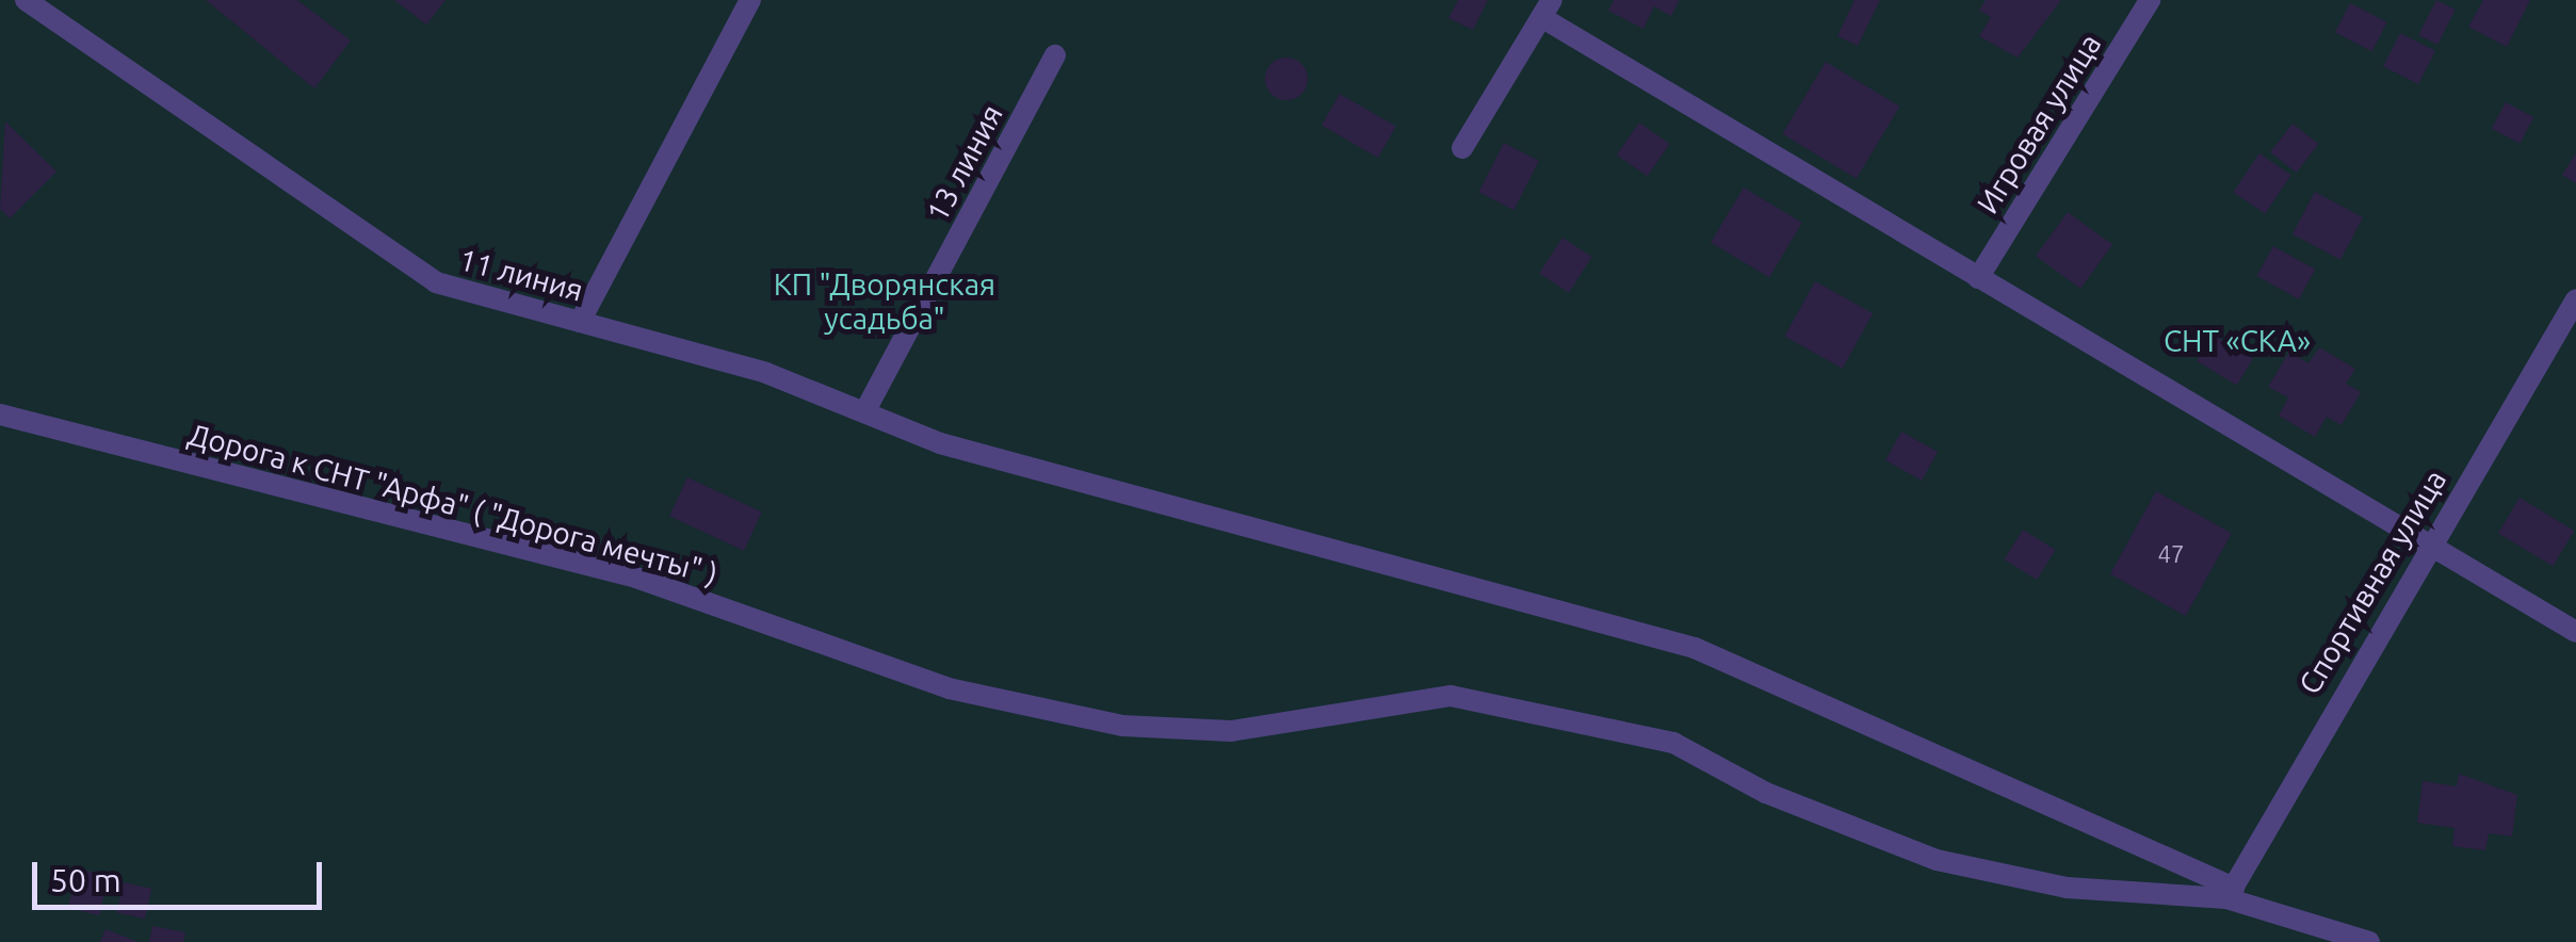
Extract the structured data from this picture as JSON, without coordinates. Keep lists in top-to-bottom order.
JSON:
{
  "streets": {
    "street": [
      "Игровая улица",
      "13 линия",
      "11 линия",
      "Дорога к СНТ \"Арфа\" ( \"Дорога мечты\" )",
      "Спортивная улица"
    ]
  },
  "crossings": [
    ["13 линия", "11 линия"],
    ["11 линия", "Дорога к СНТ \"Арфа\" ( \"Дорога мечты\" )"],
    ["11 линия", "Спортивная улица"],
    ["Дорога к СНТ \"Арфа\" ( \"Дорога мечты\" )", "Спортивная улица"]
  ],
  "parks": ["КП \"Дворянская усадьба\"", "СНТ «СКА»"],
  "house_numbers": ["47"],
  "scale_bar": "50 m"
}
